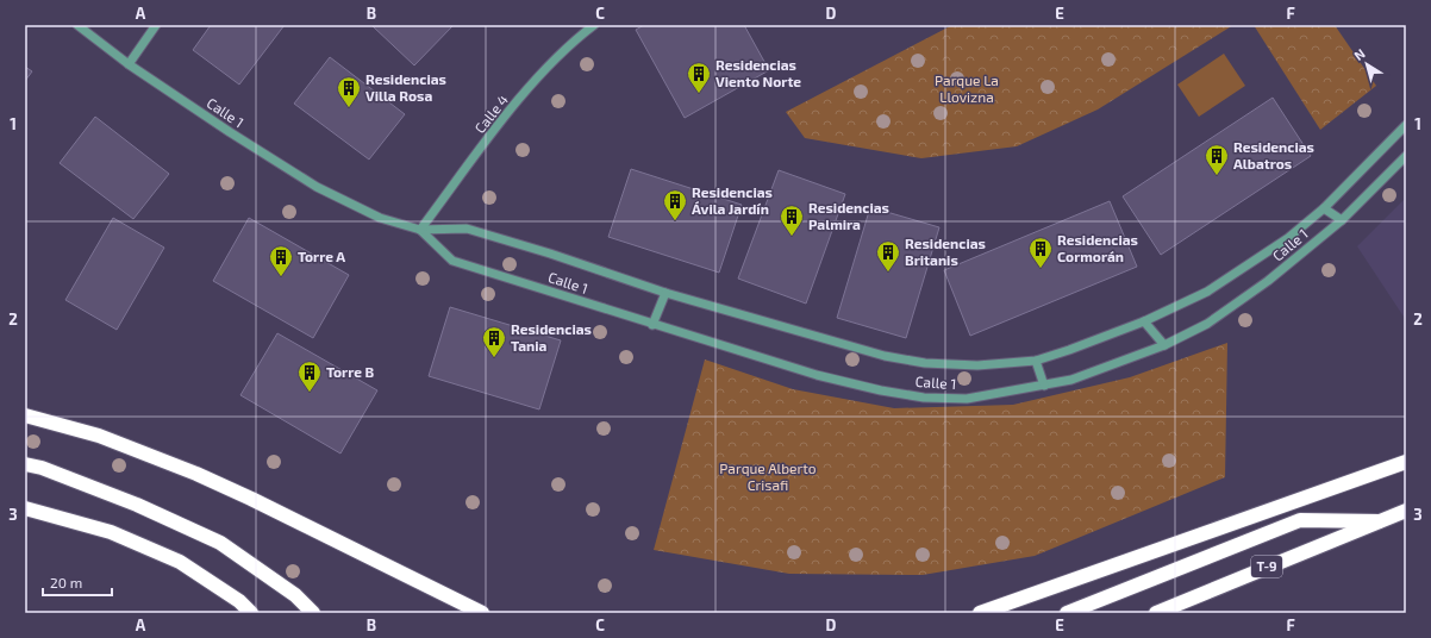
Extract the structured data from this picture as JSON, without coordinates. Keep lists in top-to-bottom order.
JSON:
{
  "streets": {
    "highway": ["T-9"],
    "street": ["Calle 1", "Calle 4"]
  },
  "crossings": [
    ["Calle 1", "Calle 4"]
  ],
  "parks": ["Parque La Llovizna", "Parque Alberto Crisafi"],
  "places": {
    "building": [
      "Residencias Viento Norte",
      "Residencias Villa Rosa",
      "Residencias Albatros",
      "Residencias Ávila Jardín",
      "Residencias Palmira",
      "Residencias Cormorán",
      "Residencias Britanis",
      "Torre A",
      "Residencias Tania",
      "Torre B"
    ]
  },
  "scale_bar": "20 m",
  "north": "top left",
  "grid": {
    "columns": [
      "A",
      "B",
      "C",
      "D",
      "E",
      "F"
    ],
    "rows": ["1", "2", "3"]
  }
}
